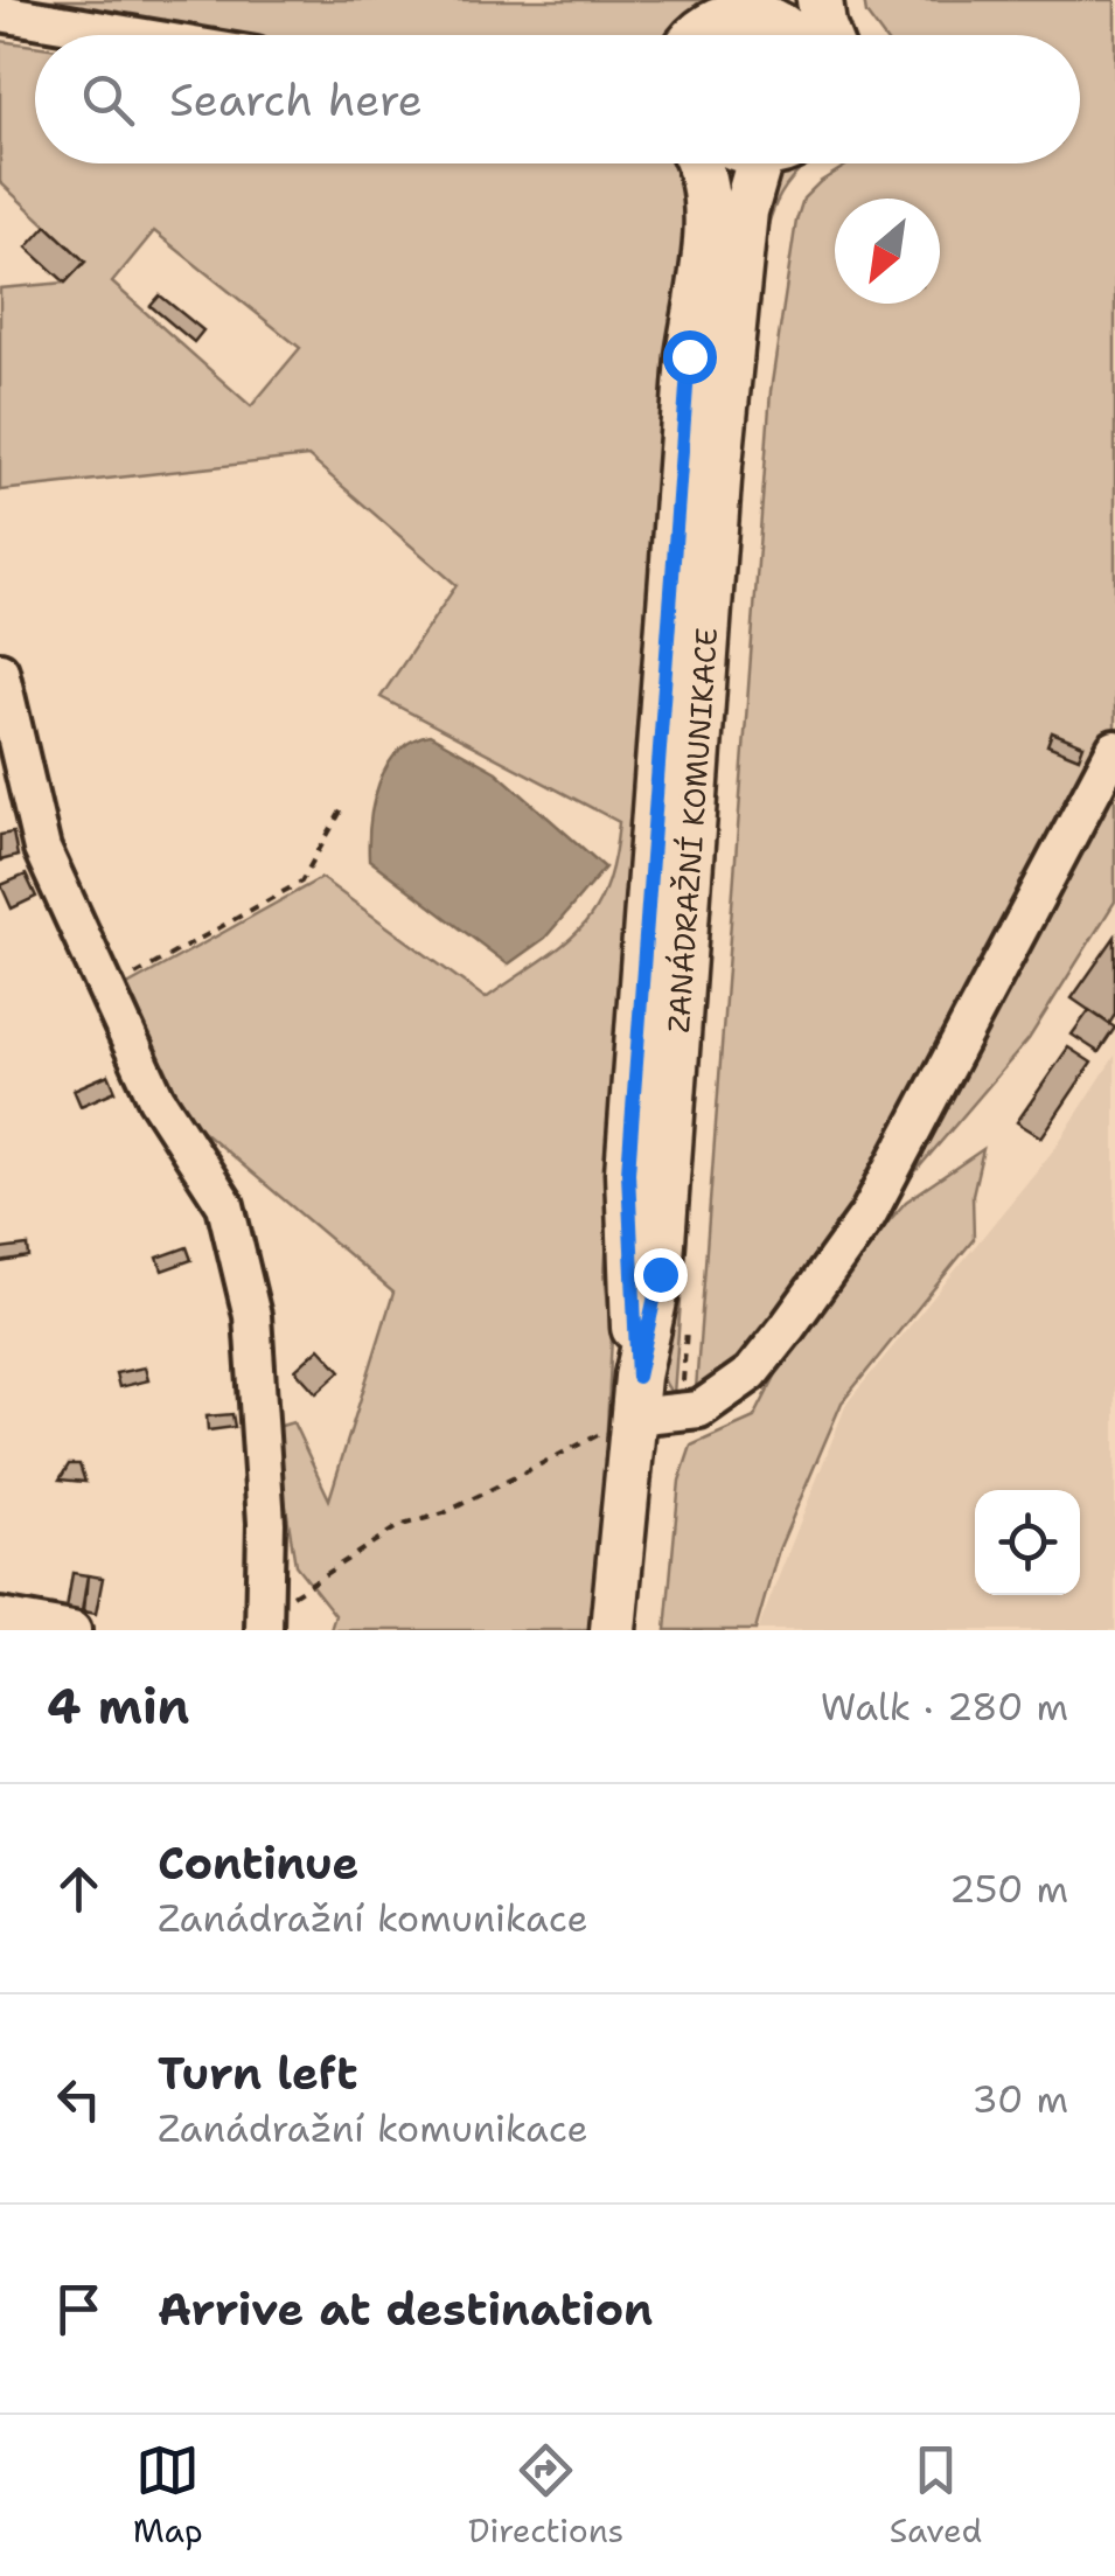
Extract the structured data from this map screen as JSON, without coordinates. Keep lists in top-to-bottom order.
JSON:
{
  "streets": {
    "main road": ["ZANÁDRAŽNÍ KOMUNIKACE"]
  },
  "north": "bottom left",
  "page": {
    "search": "Search here",
    "heading": ["4 min", "Walk · 280 m"],
    "list": [
      ["Continue", "Zanádražní komunikace", "250 m"],
      ["Turn left", "Zanádražní komunikace", "30 m"],
      "Arrive at destination"
    ],
    "nav": ["Map", "Directions", "Saved"]
  }
}
